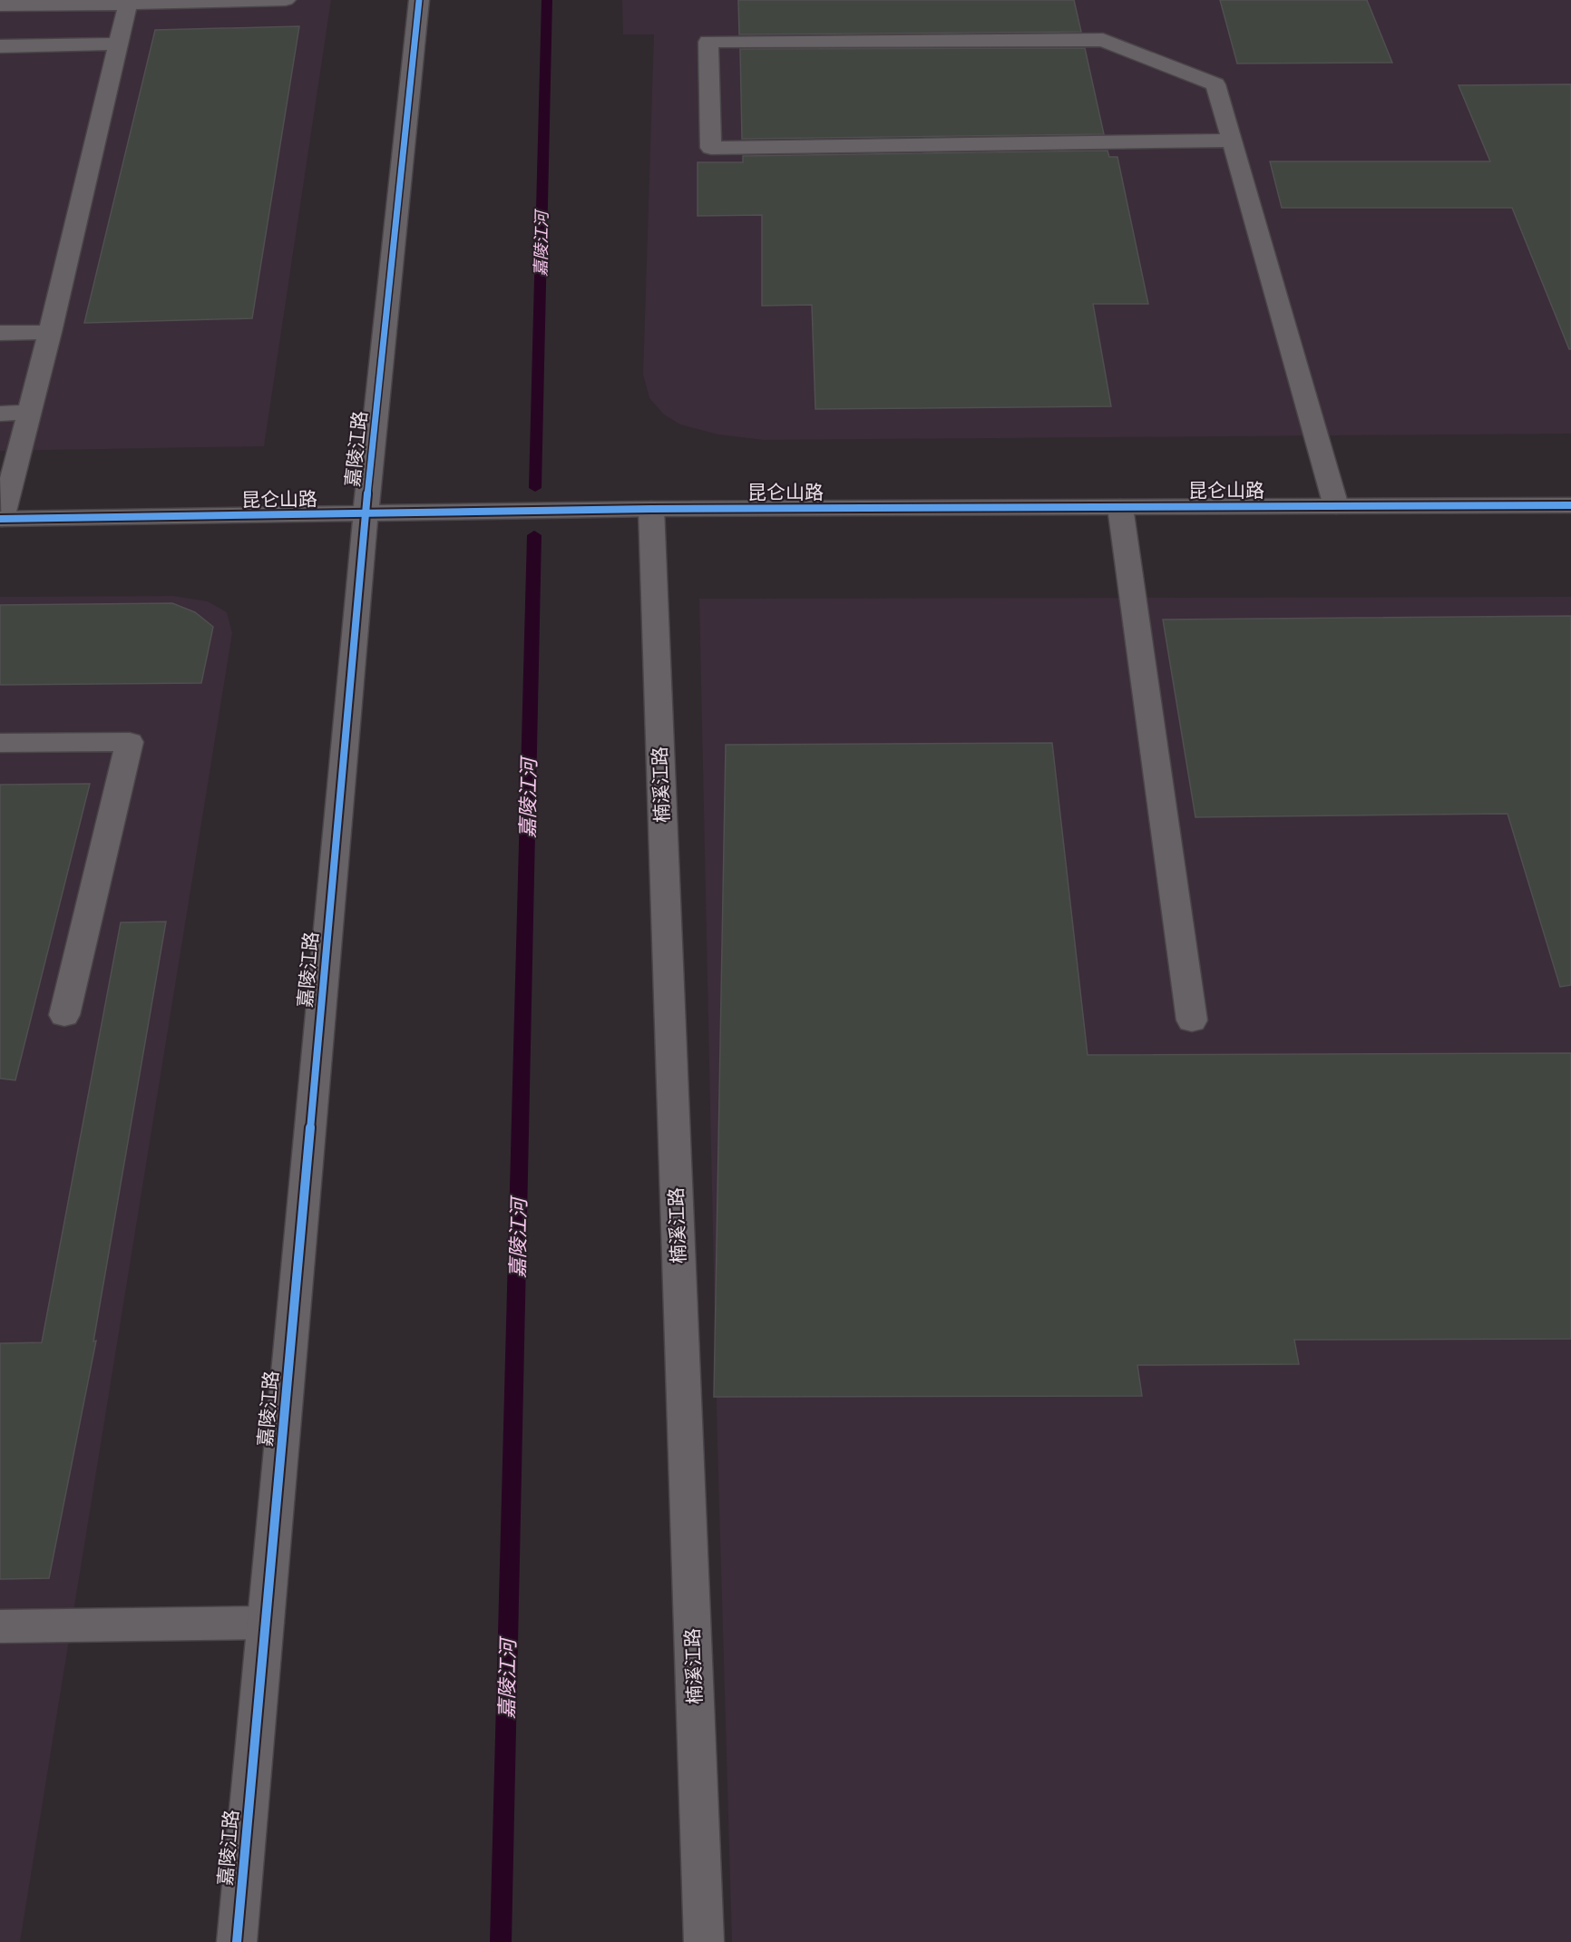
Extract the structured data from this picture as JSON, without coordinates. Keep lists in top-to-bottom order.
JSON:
{
  "streets": {
    "street": ["嘉陵江路", "昆仑山路", "楠溪江路"]
  },
  "crossings": [
    ["嘉陵江路", "昆仑山路"],
    ["昆仑山路", "楠溪江路"]
  ],
  "water": ["嘉陵江河"]
}
